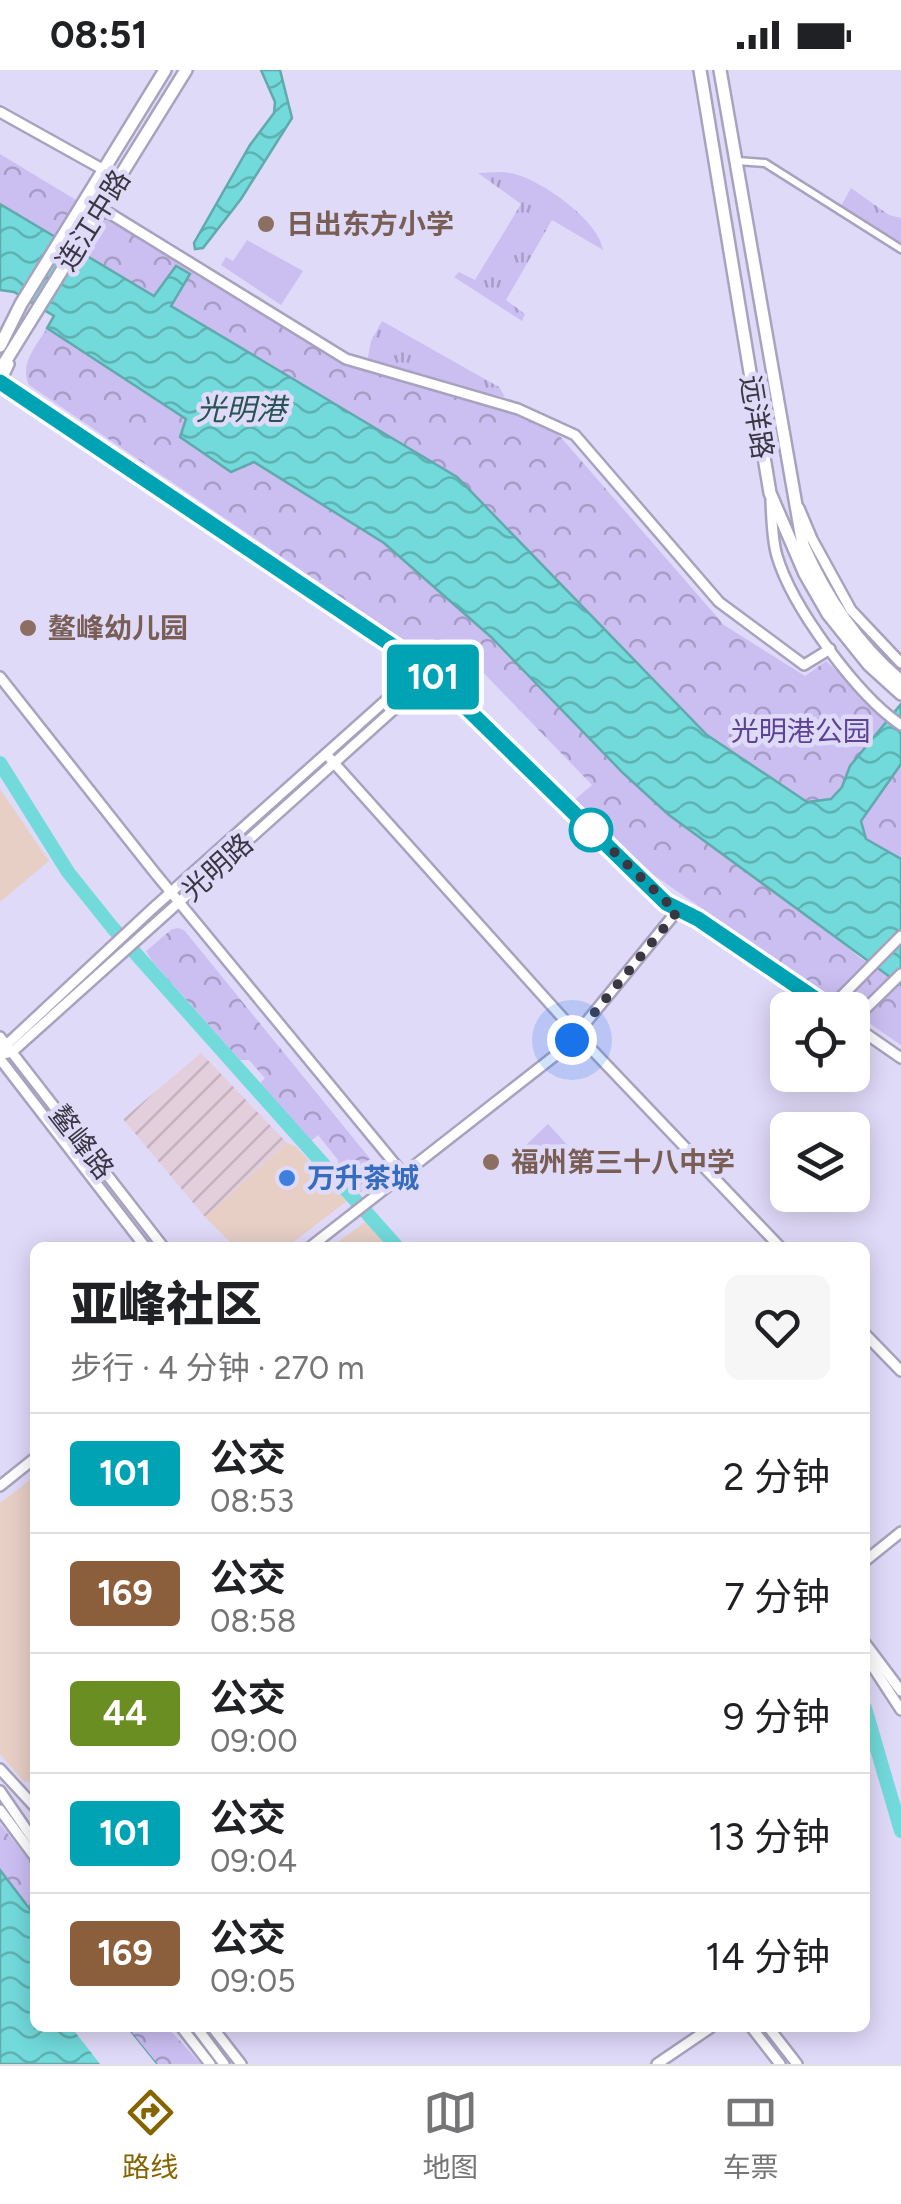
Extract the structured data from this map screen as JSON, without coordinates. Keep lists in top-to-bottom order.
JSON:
{
  "streets": {
    "highway": ["连江中路", "远洋路"],
    "street": ["光明路", "鳌峰路"]
  },
  "crossings": [
    ["光明路", "鳌峰路"]
  ],
  "water": ["光明港"],
  "parks": ["光明港公园"],
  "places": [
    "日出东方小学",
    "鳌峰幼儿园",
    "福州第三十八中学",
    "万升茶城"
  ],
  "lines": ["bus line 101"],
  "page": {
    "status": "08:51",
    "on_map": "101",
    "heading": ["亚峰社区", "步行 · 4 分钟 · 270 m"],
    "list": [
      {
        "mark": "101",
        "name": "公交",
        "note": "08:53",
        "value": "2 分钟"
      },
      {
        "mark": "169",
        "name": "公交",
        "note": "08:58",
        "value": "7 分钟"
      },
      {
        "mark": "44",
        "name": "公交",
        "note": "09:00",
        "value": "9 分钟"
      },
      {
        "mark": "101",
        "name": "公交",
        "note": "09:04",
        "value": "13 分钟"
      },
      {
        "mark": "169",
        "name": "公交",
        "note": "09:05",
        "value": "14 分钟"
      }
    ],
    "tabs": ["路线", "地图", "车票"]
  }
}
